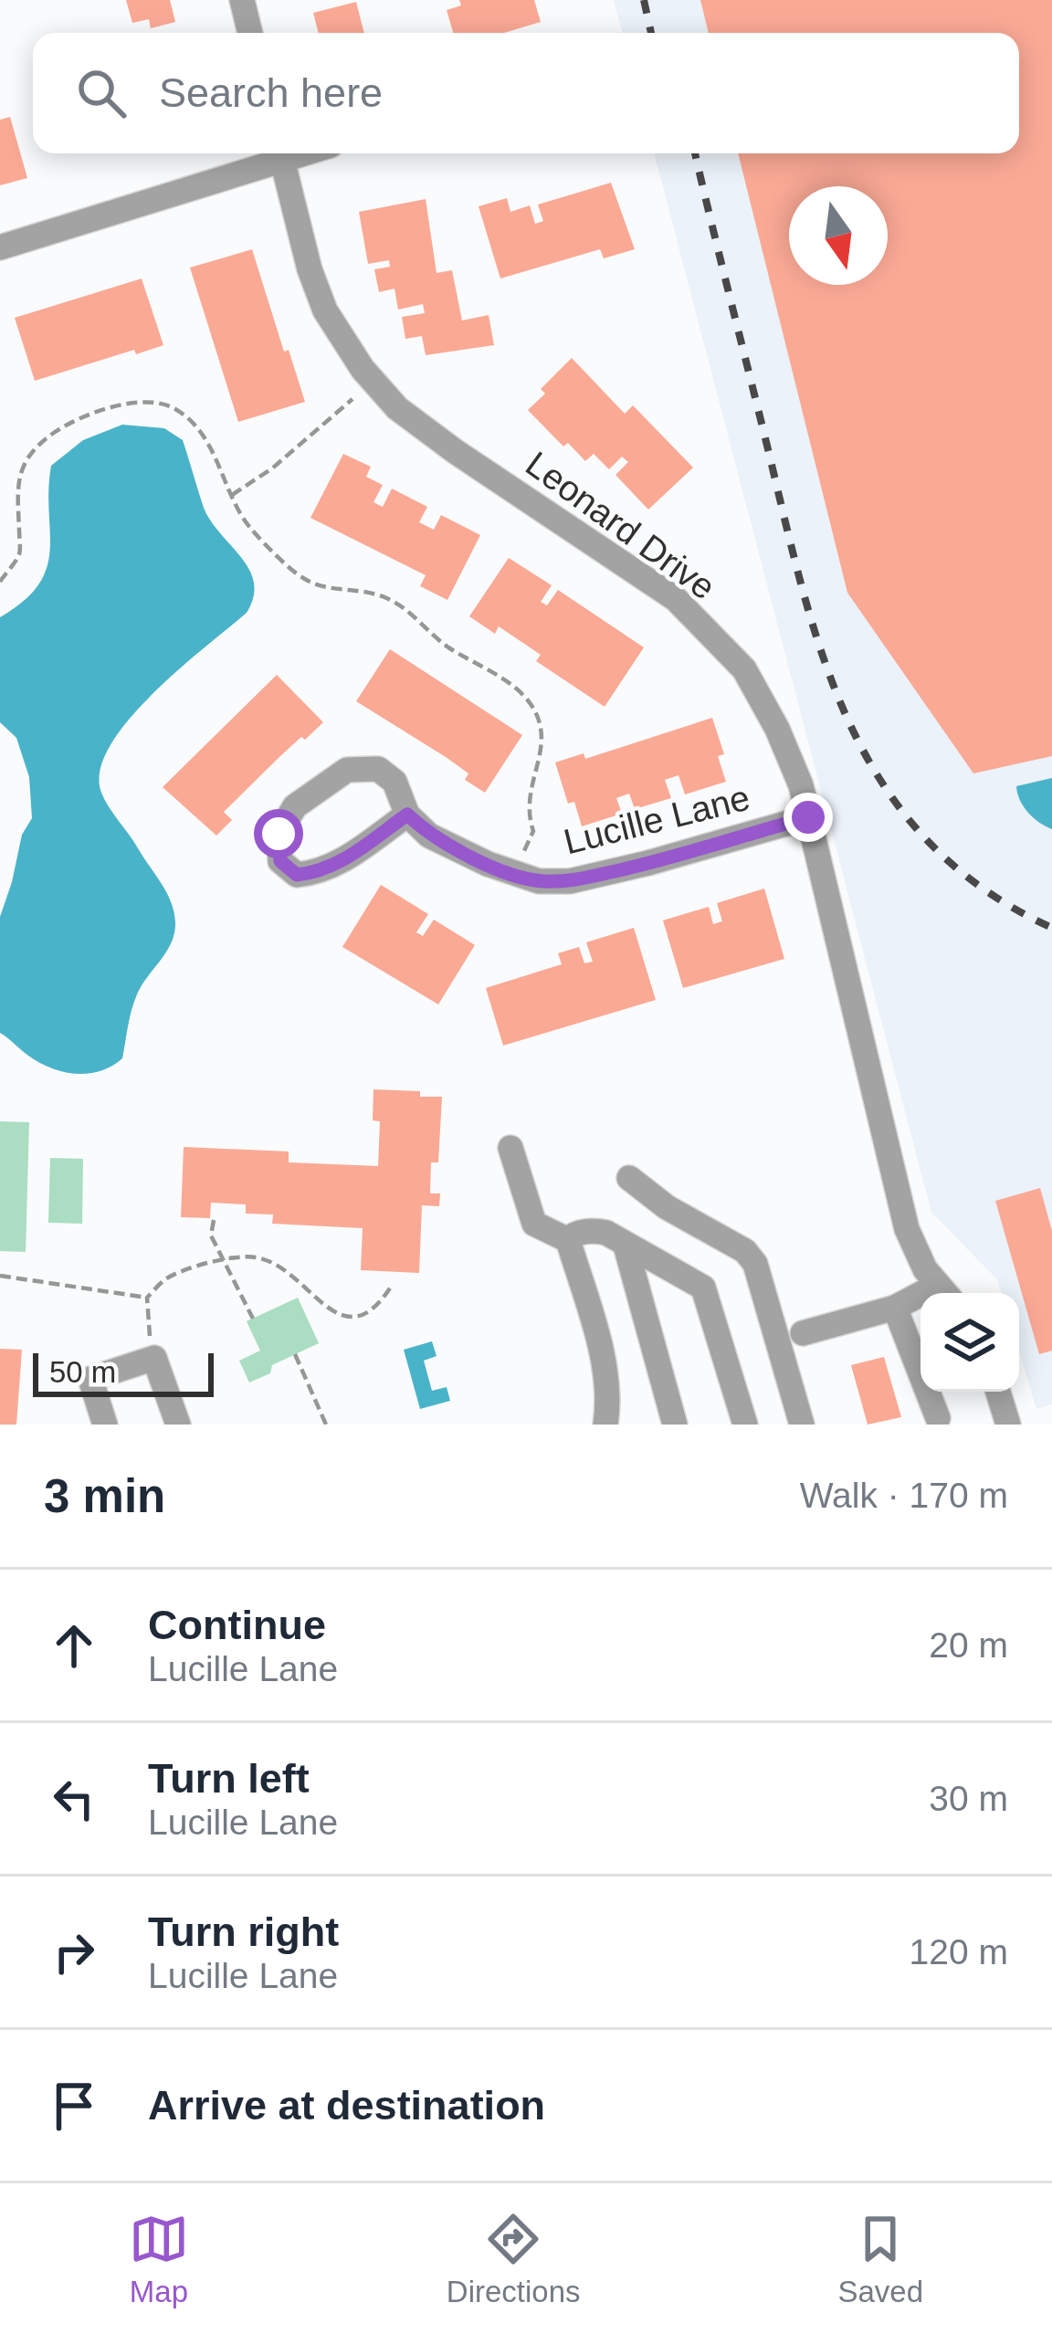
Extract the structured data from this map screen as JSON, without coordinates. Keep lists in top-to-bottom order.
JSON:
{
  "streets": {
    "street": ["Leonard Drive", "Lucille Lane"]
  },
  "crossings": [
    ["Leonard Drive", "Lucille Lane"]
  ],
  "scale_bar": "50 m",
  "north": "bottom",
  "page": {
    "search": "Search here",
    "scale": "50 m",
    "heading": ["3 min", "Walk · 170 m"],
    "list": [
      ["Continue", "Lucille Lane", "20 m"],
      ["Turn left", "Lucille Lane", "30 m"],
      ["Turn right", "Lucille Lane", "120 m"],
      "Arrive at destination"
    ],
    "nav": ["Map", "Directions", "Saved"]
  }
}
